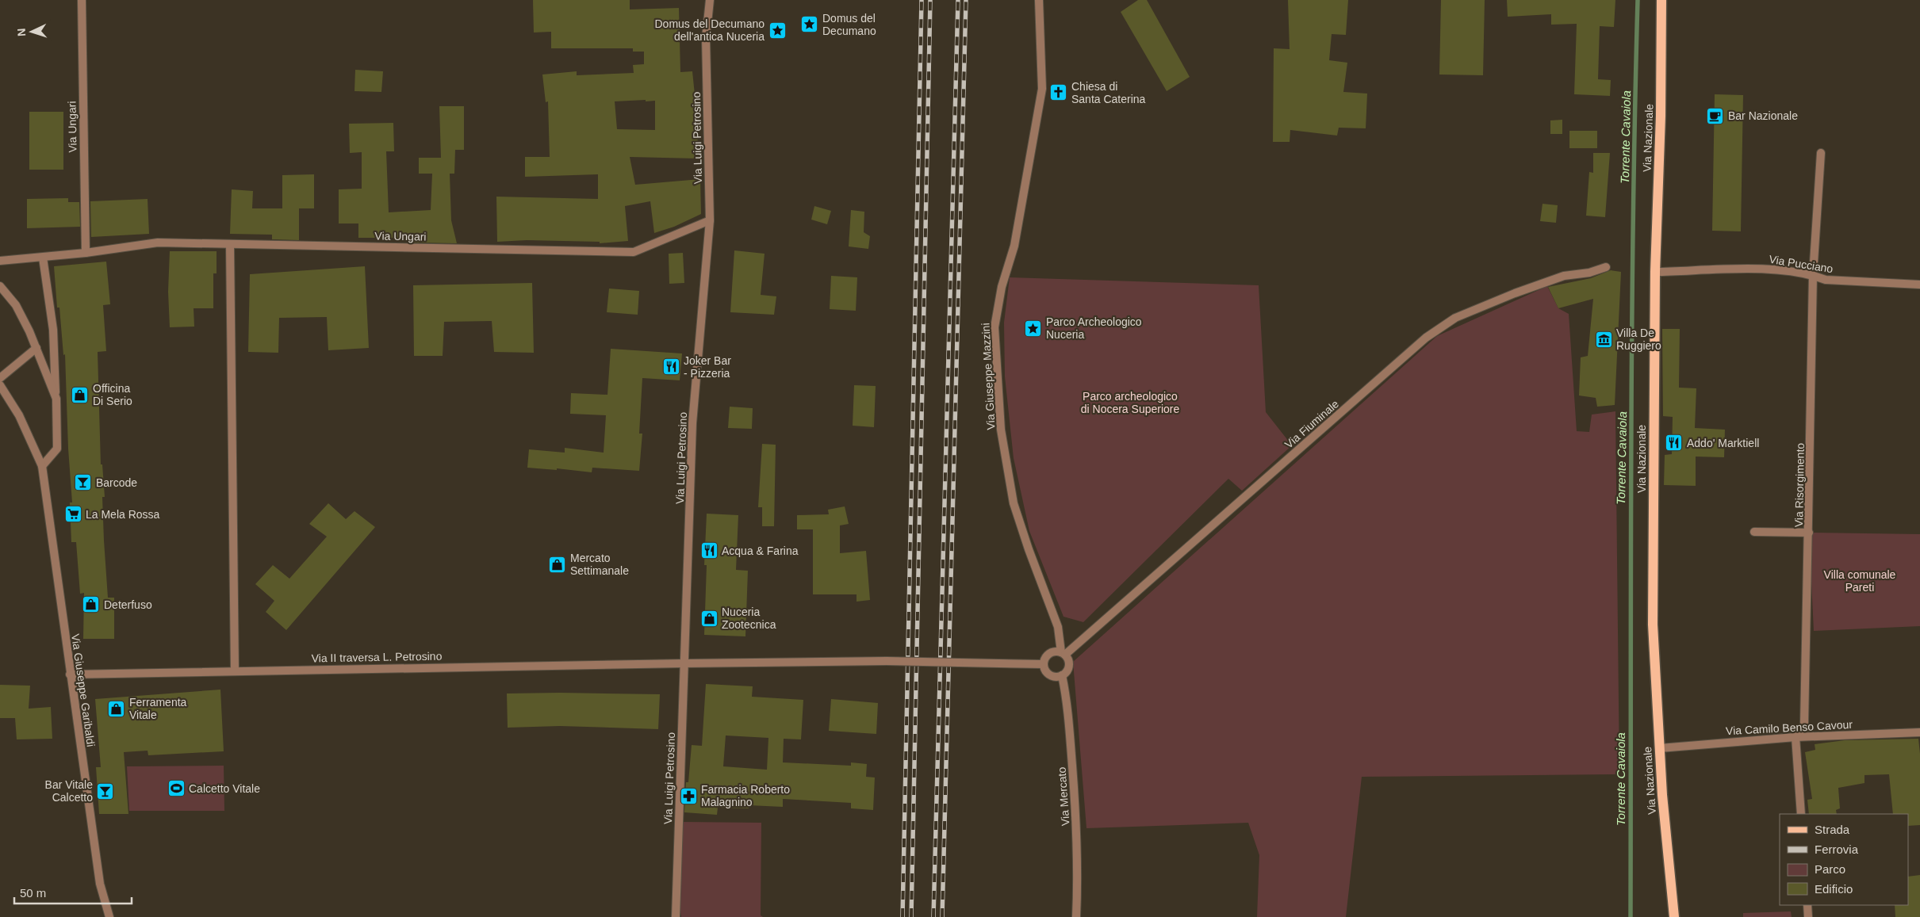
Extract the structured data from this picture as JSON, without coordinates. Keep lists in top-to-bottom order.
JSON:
{
  "streets": {
    "main road": ["Via Nazionale"],
    "street": [
      "Via Ungari",
      "Via Luigi Petrosino",
      "Via Pucciano",
      "Via Giuseppe Mazzini",
      "Via Fiuminale",
      "Via Risorgimento",
      "Via II traversa L. Petrosino",
      "Via Giuseppe Garibaldi",
      "Via Camilo Benso Cavour",
      "Via Mercato"
    ]
  },
  "crossings": [
    ["Via Ungari", "Via Luigi Petrosino"],
    ["Via Luigi Petrosino", "Via II traversa L. Petrosino"],
    ["Via Nazionale", "Via Pucciano"],
    ["Via Nazionale", "Via Camilo Benso Cavour"],
    ["Via Pucciano", "Via Risorgimento"],
    ["Via Giuseppe Mazzini", "Via Fiuminale"],
    ["Via Giuseppe Mazzini", "Via II traversa L. Petrosino"],
    ["Via Giuseppe Mazzini", "Via Mercato"],
    ["Via Fiuminale", "Via II traversa L. Petrosino"],
    ["Via Fiuminale", "Via Mercato"],
    ["Via Risorgimento", "Via Camilo Benso Cavour"],
    ["Via II traversa L. Petrosino", "Via Giuseppe Garibaldi"],
    ["Via II traversa L. Petrosino", "Via Mercato"]
  ],
  "water": ["Torrente Cavaiola"],
  "parks": ["Parco archeologico di Nocera Superiore", "Villa comunale Pareti"],
  "places": {
    "place": ["Domus del Decumano", "Domus del Decumano dell'antica Nuceria", "Parco Archeologico Nuceria"],
    "church": ["Chiesa di Santa Caterina"],
    "cafe": ["Bar Nazionale"],
    "museum": ["Villa De Ruggiero"],
    "restaurant": ["Joker Bar - Pizzeria", "Addo' Marktiell", "Acqua & Farina"],
    "shop": [
      "Officina Di Serio",
      "Mercato Settimanale",
      "Deterfuso",
      "Nuceria Zootecnica",
      "Ferramenta Vitale"
    ],
    "bar": ["Barcode", "Bar Vitale Calcetto"],
    "supermarket": ["La Mela Rossa"],
    "sports": ["Calcetto Vitale"],
    "pharmacy": ["Farmacia Roberto Malagnino"]
  },
  "legend": [
    "Strada",
    "Ferrovia",
    "Parco",
    "Edificio"
  ],
  "scale_bar": "50 m",
  "north": "left"
}
